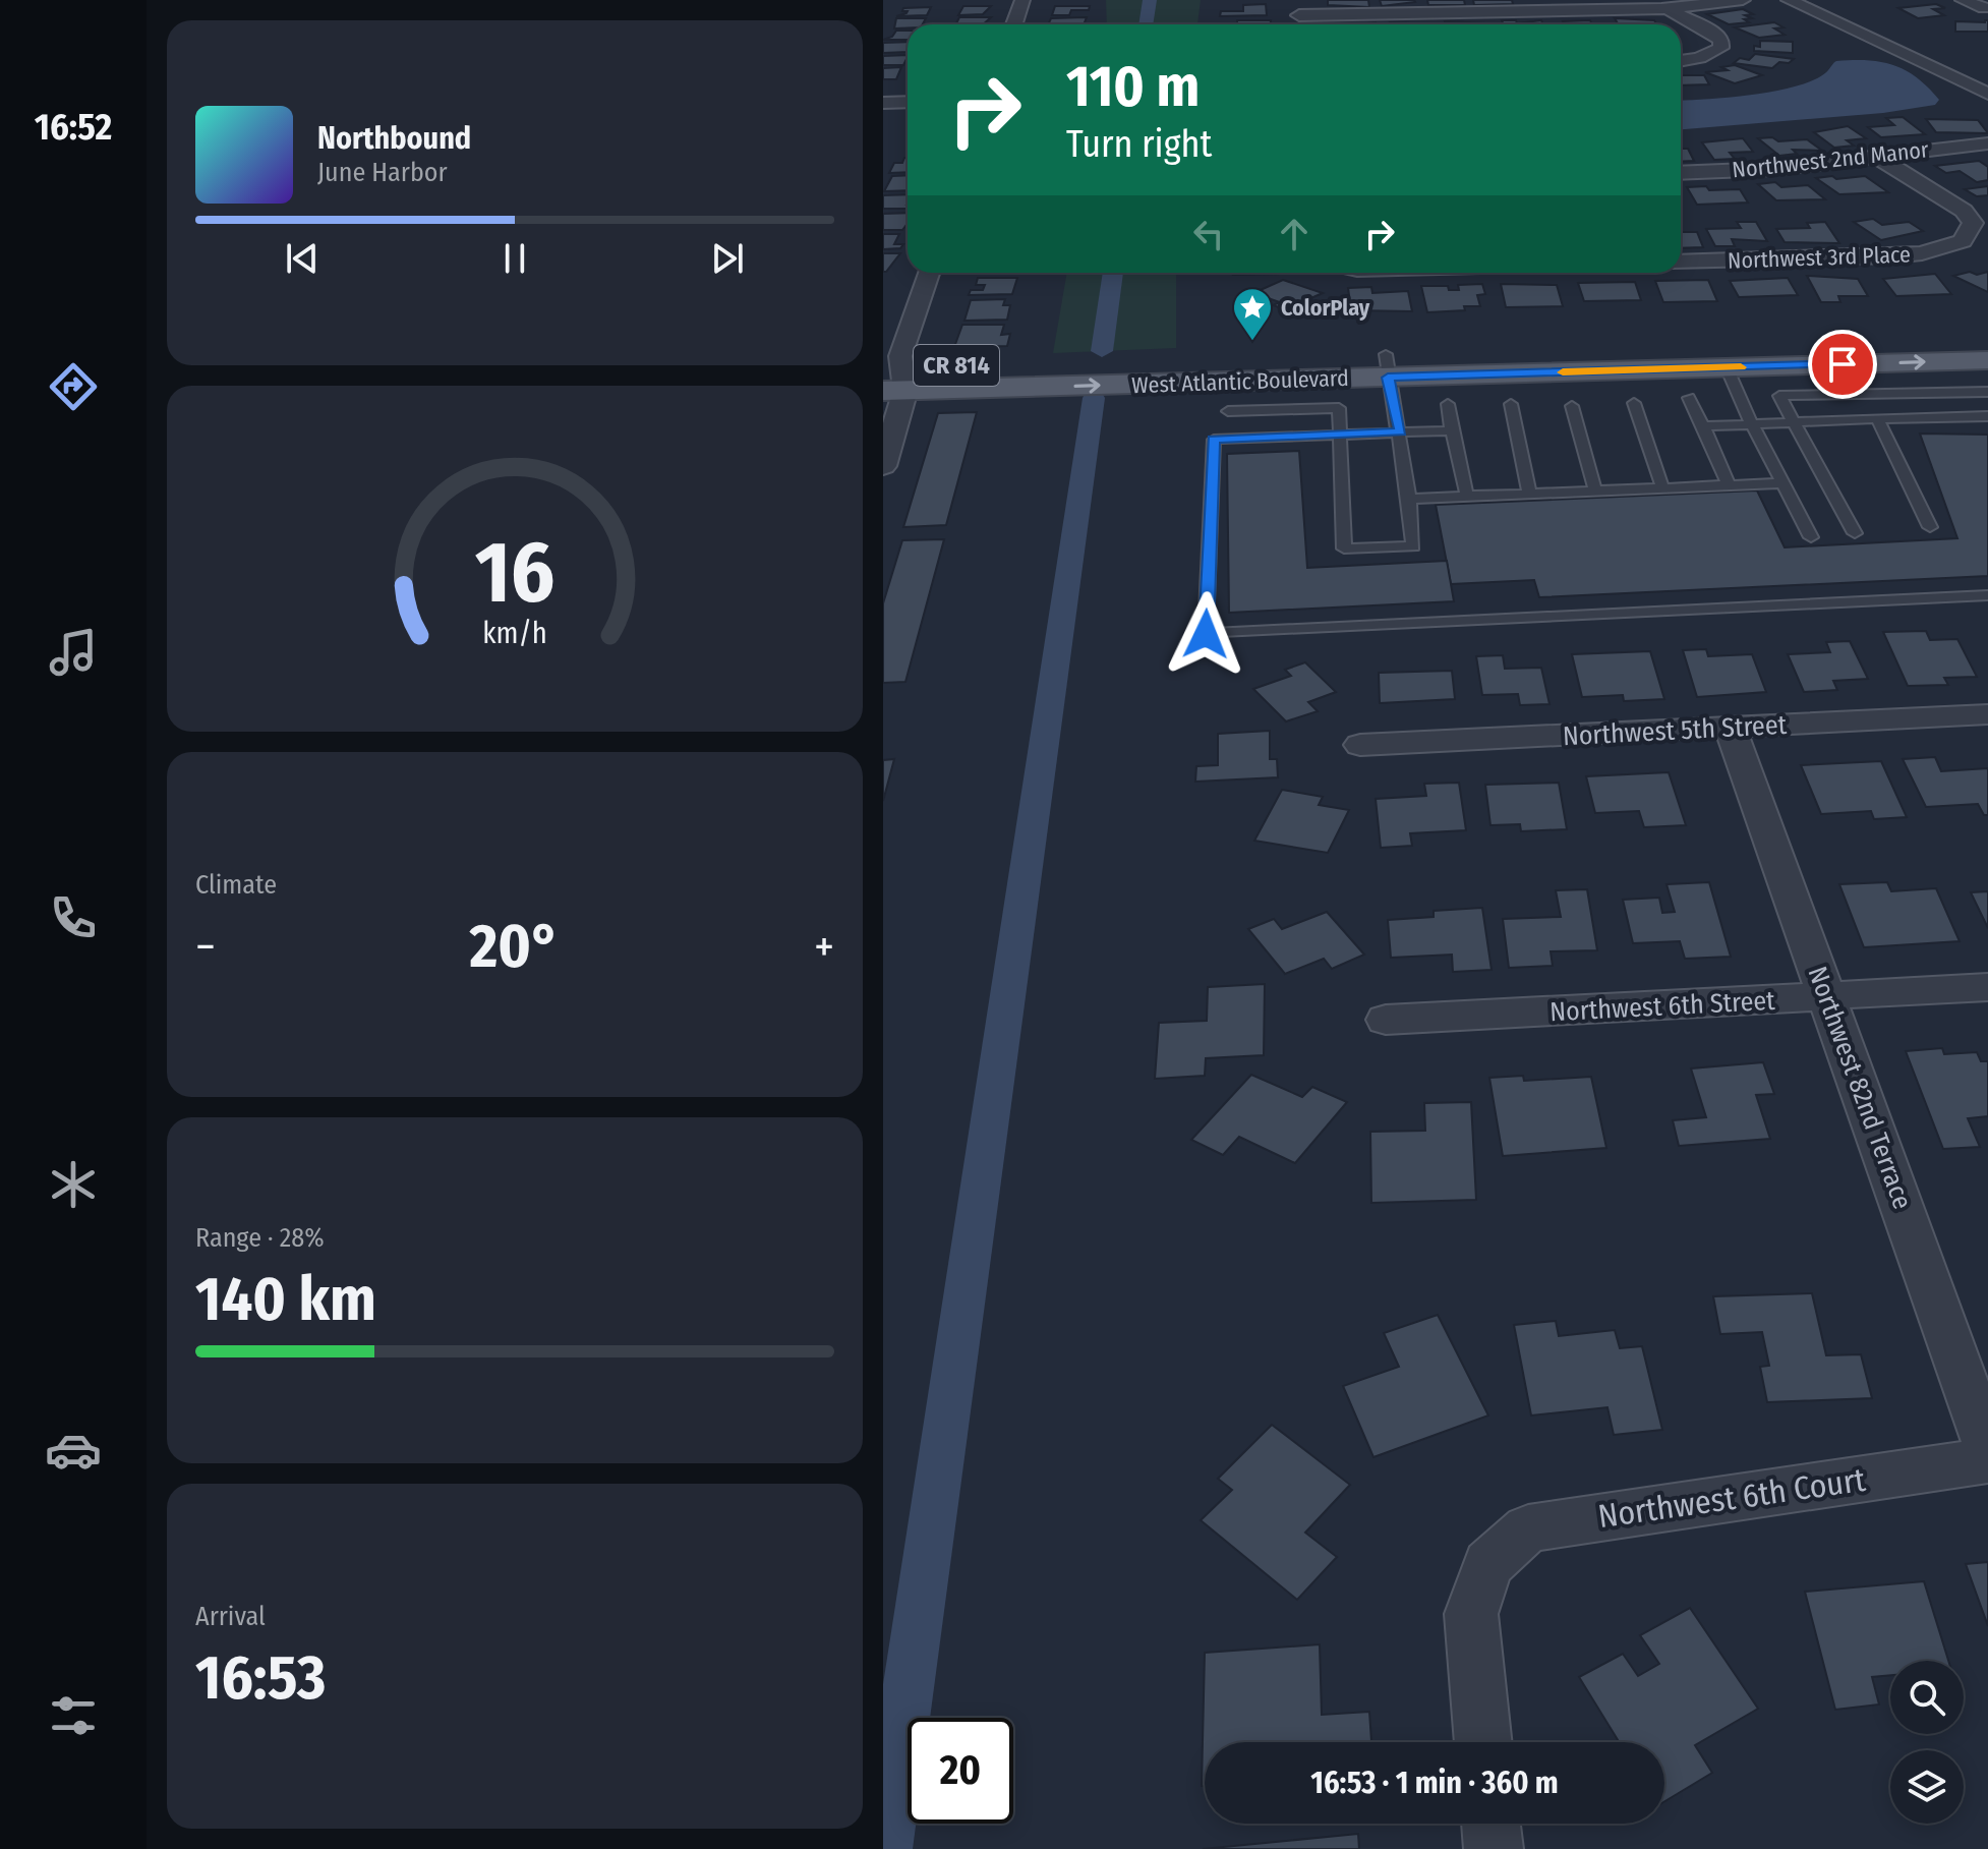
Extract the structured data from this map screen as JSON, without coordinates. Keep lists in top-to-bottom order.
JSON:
{
  "streets": {
    "main road": ["CR 814", "West Atlantic Boulevard"],
    "street": [
      "Northwest 2nd Manor",
      "Northwest 3rd Place",
      "Northwest 5th Street",
      "Northwest 6th Street",
      "Northwest 82nd Terrace",
      "Northwest 6th Court"
    ]
  },
  "crossings": [
    ["Northwest 2nd Manor", "Northwest 3rd Place"],
    ["Northwest 5th Street", "Northwest 82nd Terrace"],
    ["Northwest 6th Street", "Northwest 82nd Terrace"]
  ],
  "places": {
    "place": ["ColorPlay"]
  },
  "page": {
    "tabs": "16:52",
    "turn": ["110 m", "Turn right"],
    "song": ["Northbound", "June Harbor"],
    "tile": [
      "Climate",
      ["Range · 28%", "140 km"],
      ["Arrival", "16:53"]
    ],
    "heat": ["−", "20°", "+"],
    "limit": "20",
    "trip": "16:53 · 1 min · 360 m",
    "gauge": ["16", "km/h"]
  }
}
